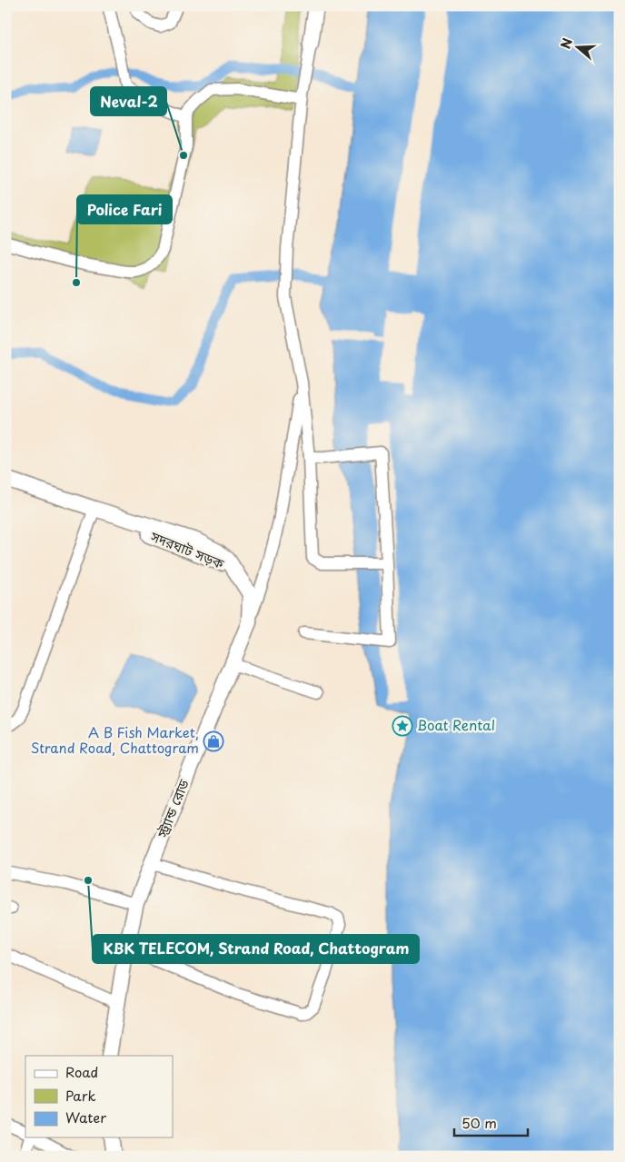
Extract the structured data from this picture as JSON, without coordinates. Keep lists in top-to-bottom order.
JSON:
{
  "streets": {
    "main road": ["সদরঘাট সড়ক", "স্ট্র্যান্ড রোড"]
  },
  "crossings": [
    ["সদরঘাট সড়ক", "স্ট্র্যান্ড রোড"]
  ],
  "places": {
    "other": ["Neval-2", "Police Fari", "KBK TELECOM, Strand Road, Chattogram"],
    "place": ["Boat Rental"],
    "shop": ["A B Fish Market, Strand Road, Chattogram"]
  },
  "legend": ["Road", "Park", "Water"],
  "scale_bar": "50 m",
  "north": "left"
}
